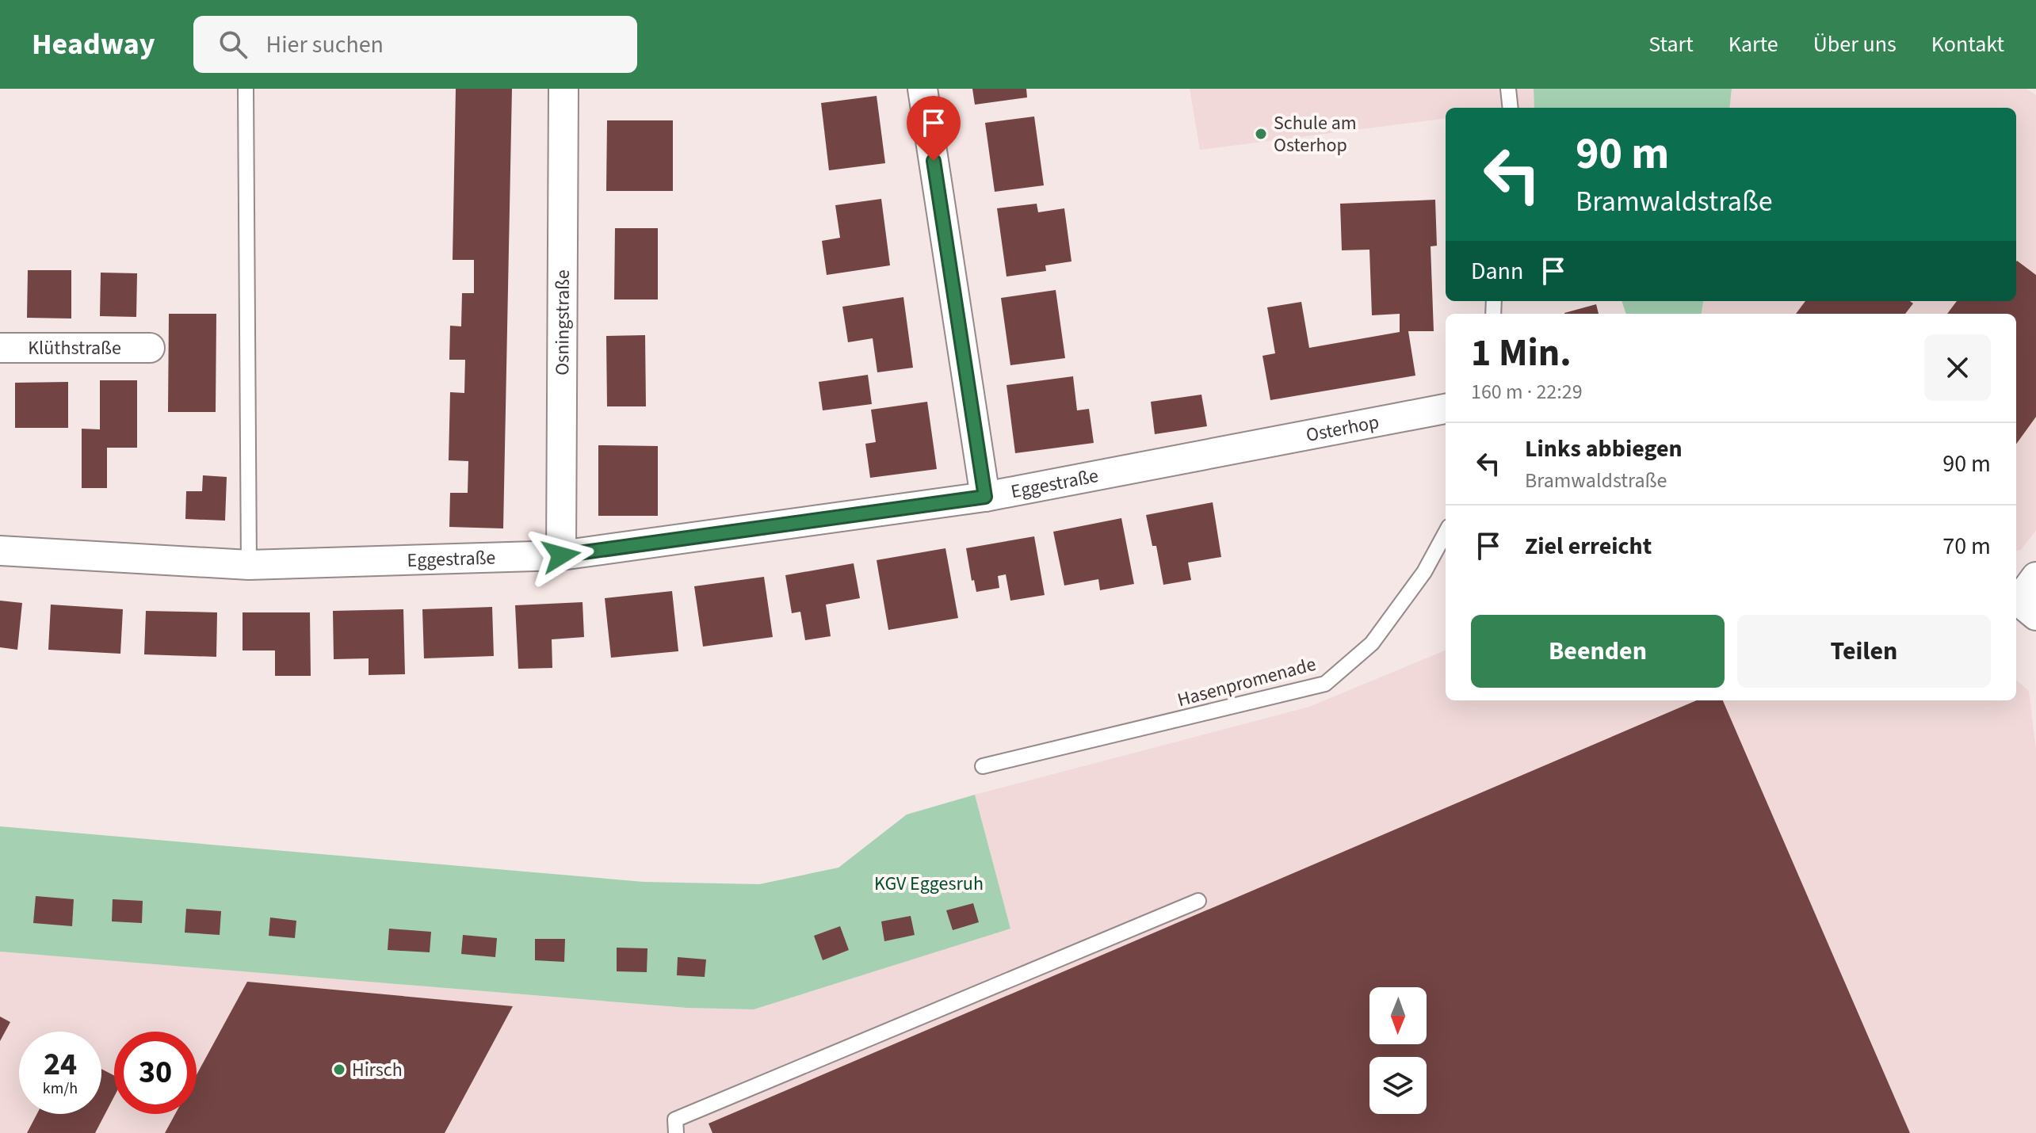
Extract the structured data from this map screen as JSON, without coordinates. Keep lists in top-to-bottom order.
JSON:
{
  "streets": {
    "street": [
      "Osningstraße",
      "Klüthstraße",
      "Osterhop",
      "Eggestraße"
    ],
    "lane": ["Hasenpromenade"]
  },
  "crossings": [
    ["Osningstraße", "Eggestraße"],
    ["Osterhop", "Eggestraße"]
  ],
  "parks": ["KGV Eggesruh"],
  "places": ["Schule am Osterhop", "Hirsch"],
  "north": "bottom",
  "page": {
    "header": "Headway",
    "search": "Hier suchen",
    "nav": [
      "Start",
      "Karte",
      "Über uns",
      "Kontakt"
    ],
    "turn": ["90 m", "Bramwaldstraße"],
    "then": "Dann",
    "heading": ["1 Min.", "160 m · 22:29"],
    "list": [
      {
        "name": "Links abbiegen",
        "note": "Bramwaldstraße",
        "value": "90 m"
      },
      {
        "name": "Ziel erreicht",
        "value": "70 m"
      }
    ],
    "buttons": ["Beenden", "Teilen"],
    "speed": "24 km/h",
    "limit": "30"
  }
}
